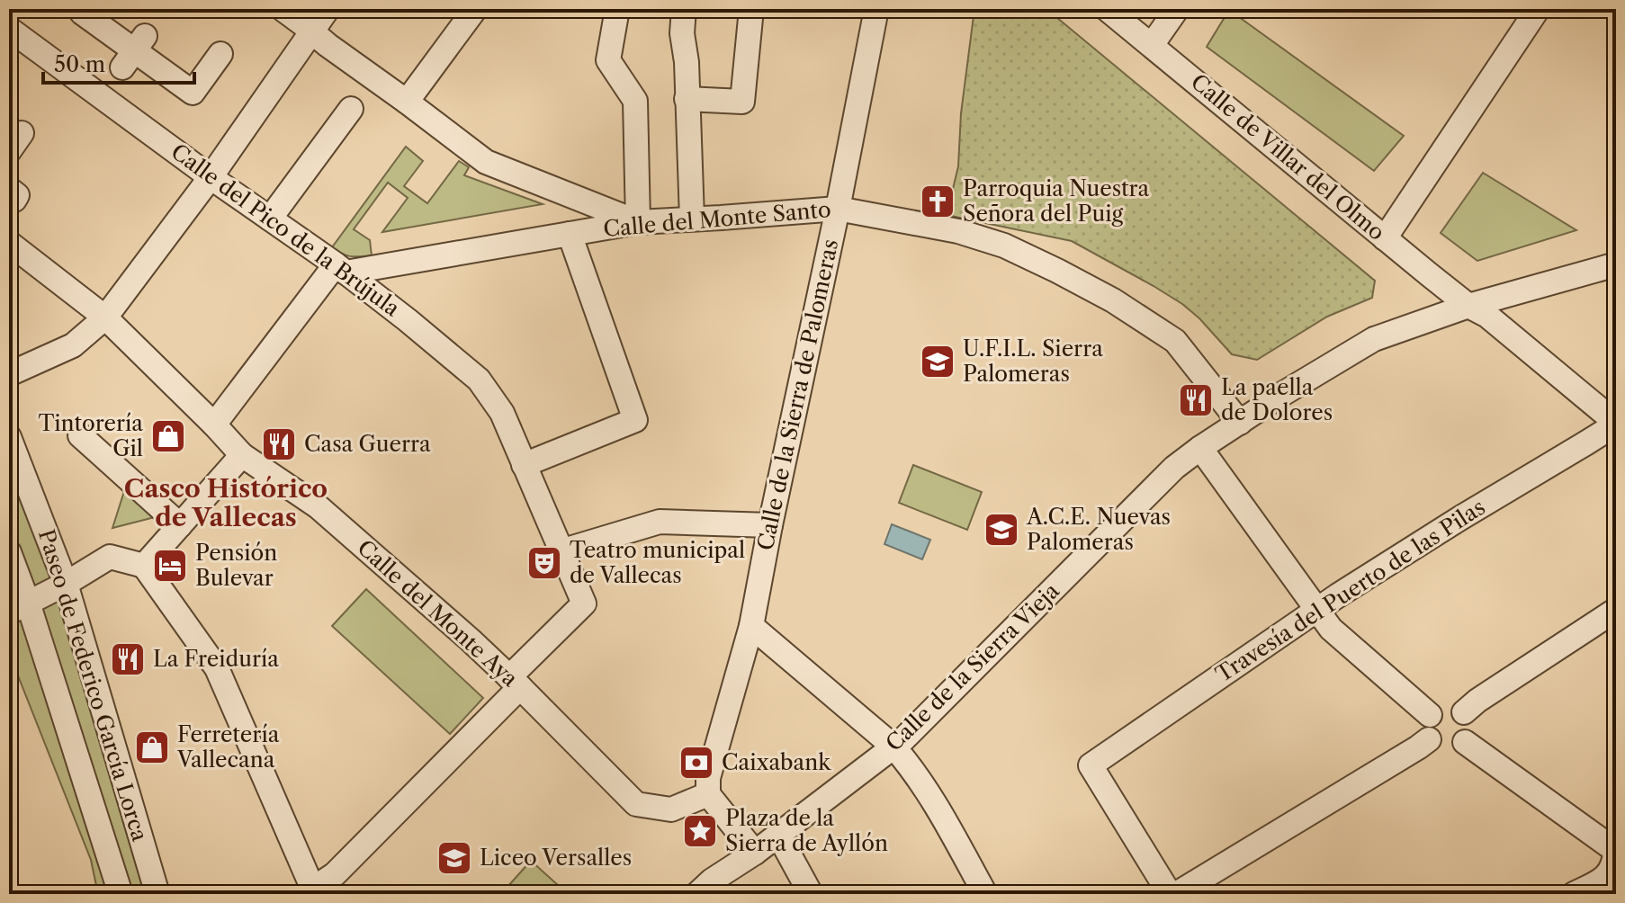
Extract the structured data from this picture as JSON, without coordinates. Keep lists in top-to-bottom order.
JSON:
{
  "streets": {
    "street": [
      "Calle de Villar del Olmo",
      "Calle del Monte Santo",
      "Calle del Pico de la Brújula",
      "Calle de la Sierra de Palomeras",
      "Travesía del Puerto de las Pilas",
      "Calle del Monte Aya",
      "Calle de la Sierra Vieja",
      "Paseo de Federico García Lorca"
    ]
  },
  "crossings": [
    ["Calle de Villar del Olmo", "Travesía del Puerto de las Pilas"],
    ["Calle de Villar del Olmo", "Calle de la Sierra Vieja"],
    ["Calle del Monte Santo", "Calle del Pico de la Brújula"],
    ["Calle del Monte Santo", "Calle de la Sierra de Palomeras"],
    ["Calle del Monte Santo", "Calle de la Sierra Vieja"],
    ["Calle del Pico de la Brújula", "Calle del Monte Aya"],
    ["Calle de la Sierra de Palomeras", "Calle del Monte Aya"]
  ],
  "districts": ["Casco Histórico de Vallecas"],
  "places": {
    "church": ["Parroquia Nuestra Señora del Puig"],
    "school or university": ["U.F.I.L. Sierra Palomeras", "A.C.E. Nuevas Palomeras", "Liceo Versalles"],
    "restaurant": ["La paella de Dolores", "Casa Guerra", "La Freiduría"],
    "shop": ["Tintorería Gil", "Ferretería Vallecana"],
    "theatre": ["Teatro municipal de Vallecas"],
    "hotel": ["Pensión Bulevar"],
    "bank": ["Caixabank"],
    "place": ["Plaza de la Sierra de Ayllón"]
  },
  "scale_bar": "50 m"
}
